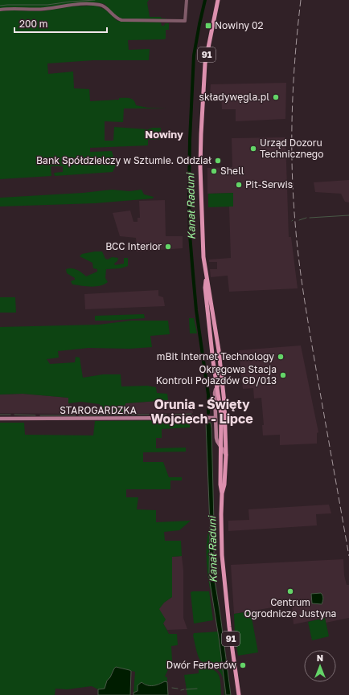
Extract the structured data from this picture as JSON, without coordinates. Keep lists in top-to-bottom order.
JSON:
{
  "streets": {
    "main road": ["91", "STAROGARDZKA"]
  },
  "districts": ["Nowiny", "Orunia - Święty Wojciech - Lipce"],
  "water": ["Kanał Raduni"],
  "places": {
    "transit": ["Nowiny 02"],
    "other": [
      "składywęgla.pl",
      "Urząd Dozoru Technicznego",
      "Bank Spółdzielczy w Sztumie. Oddział",
      "Shell",
      "Pit-Serwis",
      "BCC Interior",
      "mBit Internet Technology",
      "Okręgowa Stacja Kontroli Pojazdów GD/013",
      "Centrum Ogrodnicze Justyna",
      "Dwór Ferberów"
    ]
  },
  "scale_bar": "200 m",
  "north": "top"
}
